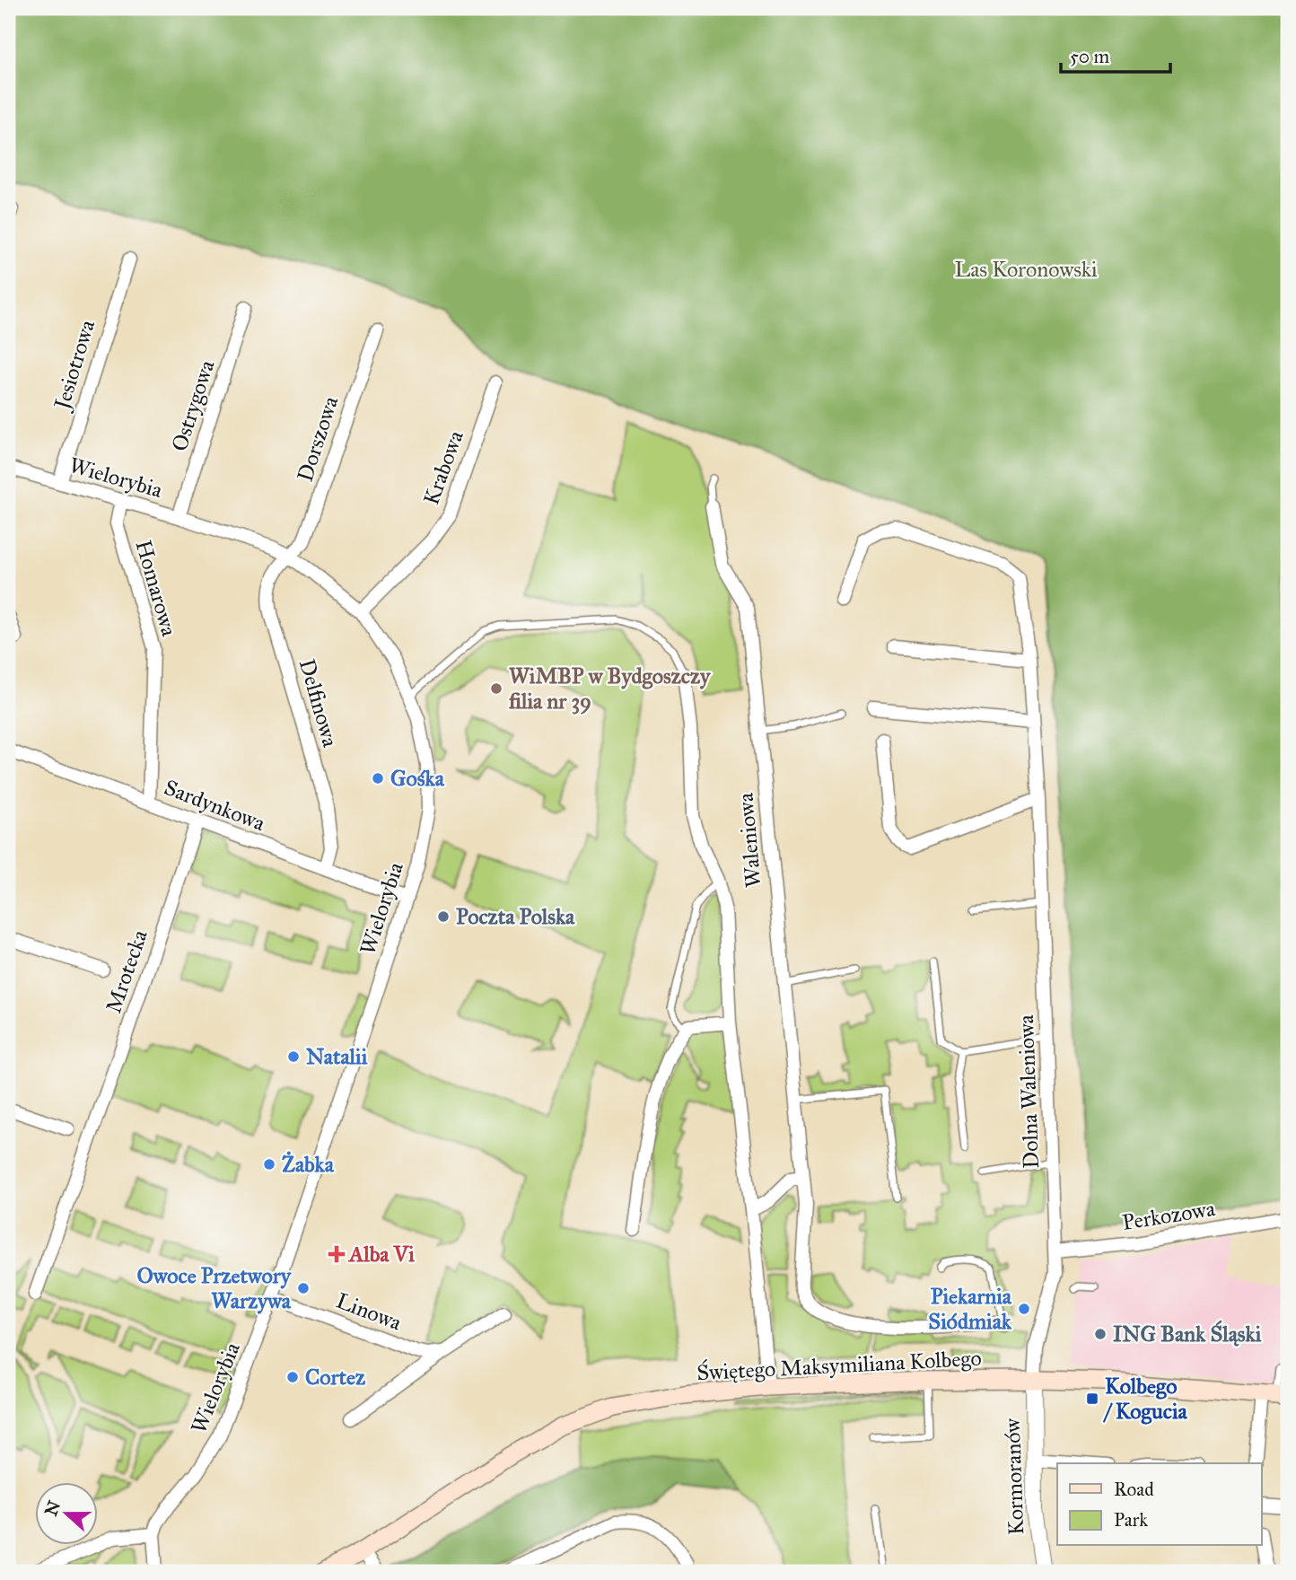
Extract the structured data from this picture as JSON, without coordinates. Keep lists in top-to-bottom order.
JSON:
{
  "streets": {
    "main road": ["Świętego Maksymiliana Kolbego"],
    "street": [
      "Jesiotrowa",
      "Ostrygowa",
      "Dorszowa",
      "Krabowa",
      "Wielorybia",
      "Homarowa",
      "Delfinowa",
      "Sardynkowa",
      "Waleniowa",
      "Mrotecka",
      "Dolna Waleniowa",
      "Perkozowa",
      "Linowa",
      "Kormoranów"
    ]
  },
  "crossings": [
    ["Jesiotrowa", "Wielorybia"],
    ["Ostrygowa", "Wielorybia"],
    ["Dorszowa", "Wielorybia"],
    ["Dorszowa", "Delfinowa"],
    ["Krabowa", "Wielorybia"],
    ["Wielorybia", "Homarowa"],
    ["Wielorybia", "Delfinowa"],
    ["Wielorybia", "Sardynkowa"],
    ["Wielorybia", "Waleniowa"],
    ["Wielorybia", "Linowa"],
    ["Homarowa", "Sardynkowa"],
    ["Delfinowa", "Sardynkowa"],
    ["Sardynkowa", "Mrotecka"],
    ["Waleniowa", "Świętego Maksymiliana Kolbego"],
    ["Dolna Waleniowa", "Perkozowa"],
    ["Dolna Waleniowa", "Świętego Maksymiliana Kolbego"],
    ["Dolna Waleniowa", "Kormoranów"],
    ["Świętego Maksymiliana Kolbego", "Kormoranów"]
  ],
  "parks": ["Las Koronowski"],
  "places": {
    "other": [
      "WiMBP w Bydgoszczy filia nr 39",
      "Gośka",
      "Poczta Polska",
      "Natalii",
      "Żabka",
      "Owoce Przetwory Warzywa",
      "Piekarnia Siódmiak",
      "ING Bank Śląski",
      "Cortez"
    ],
    "health": ["Alba Vi"],
    "transit": ["Kolbego / Kogucia"]
  },
  "legend": ["Road", "Park"],
  "scale_bar": "50 m",
  "north": "left"
}
